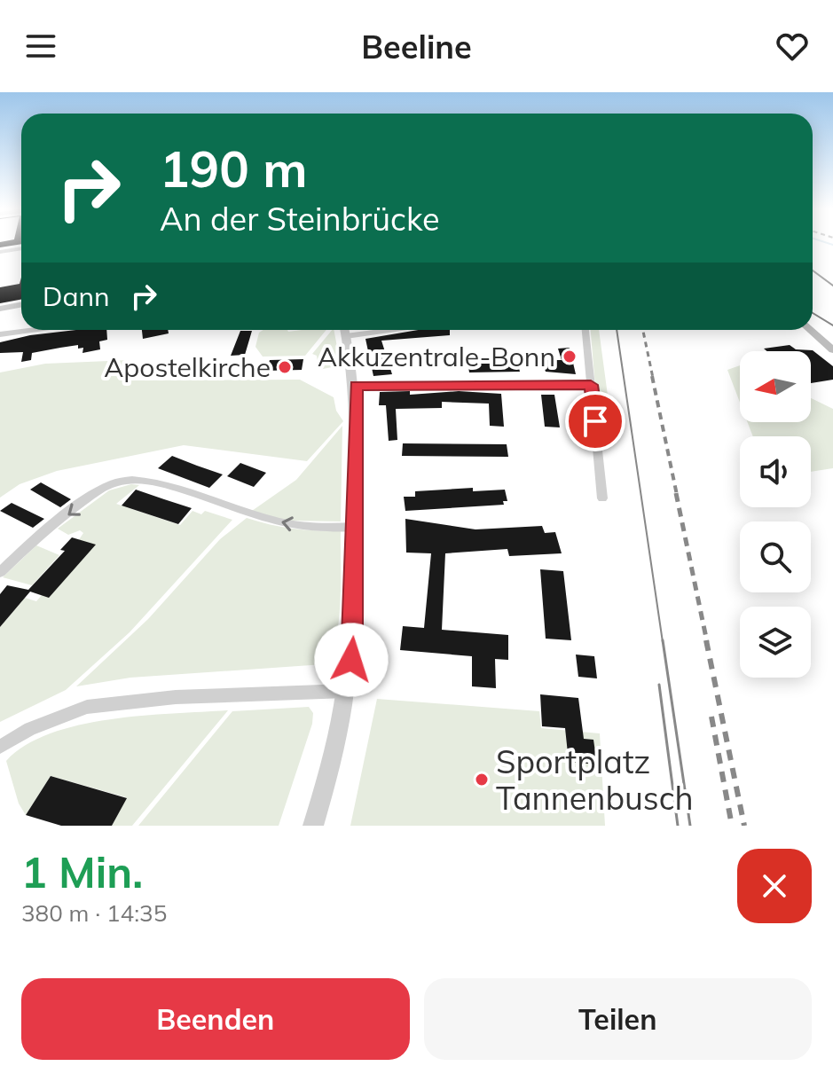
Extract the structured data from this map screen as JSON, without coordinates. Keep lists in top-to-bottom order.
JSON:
{
  "places": ["Akkuzentrale-Bonn", "Apostelkirche", "Sportplatz Tannenbusch"],
  "north": "left",
  "page": {
    "header": "Beeline",
    "turn": ["190 m", "An der Steinbrücke"],
    "then": "Dann",
    "heading": ["1 Min.", "380 m · 14:35"],
    "buttons": ["Beenden", "Teilen"]
  }
}
